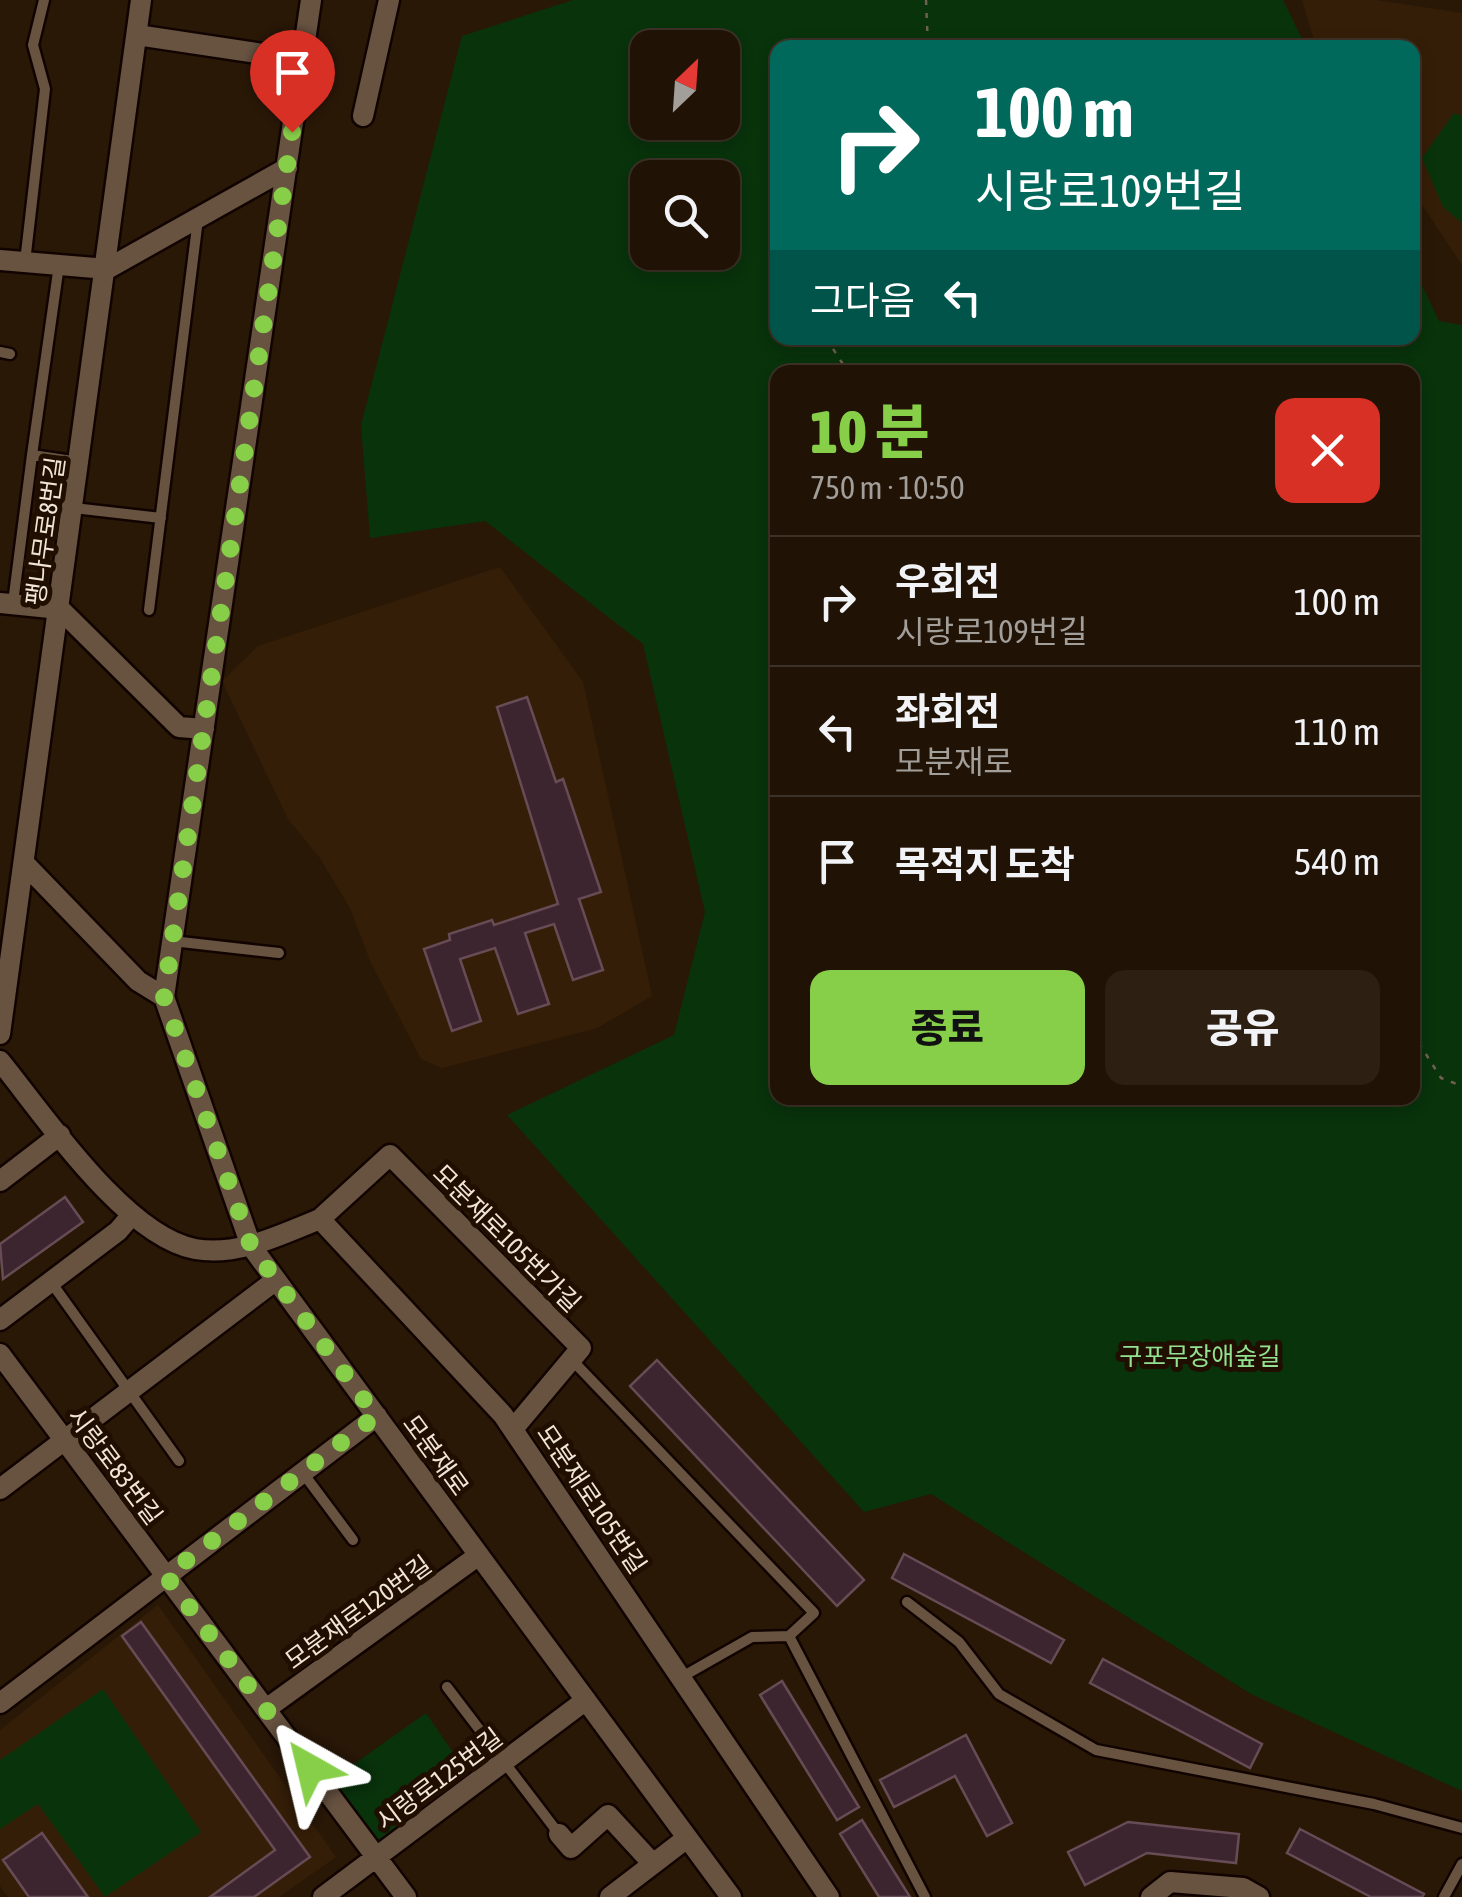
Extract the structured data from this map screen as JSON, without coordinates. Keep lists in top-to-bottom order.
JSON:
{
  "streets": {
    "street": [
      "팽나무로8번길",
      "모분재로105번가길",
      "모분재로",
      "시랑로83번길",
      "모분재로105번길",
      "모분재로120번길",
      "시랑로125번길"
    ]
  },
  "crossings": [
    ["모분재로105번가길", "모분재로105번길"],
    ["모분재로", "모분재로120번길"],
    ["모분재로", "시랑로125번길"],
    ["시랑로83번길", "모분재로120번길"],
    ["시랑로83번길", "시랑로125번길"]
  ],
  "parks": ["구포무장애숲길"],
  "north": "top right",
  "page": {
    "turn": ["100 m", "시랑로109번길"],
    "then": "그다음",
    "heading": ["10 분", "750 m · 10:50"],
    "list": [
      {
        "name": "우회전",
        "note": "시랑로109번길",
        "value": "100 m"
      },
      {
        "name": "좌회전",
        "note": "모분재로",
        "value": "110 m"
      },
      {
        "name": "목적지 도착",
        "value": "540 m"
      }
    ],
    "buttons": ["종료", "공유"]
  }
}
